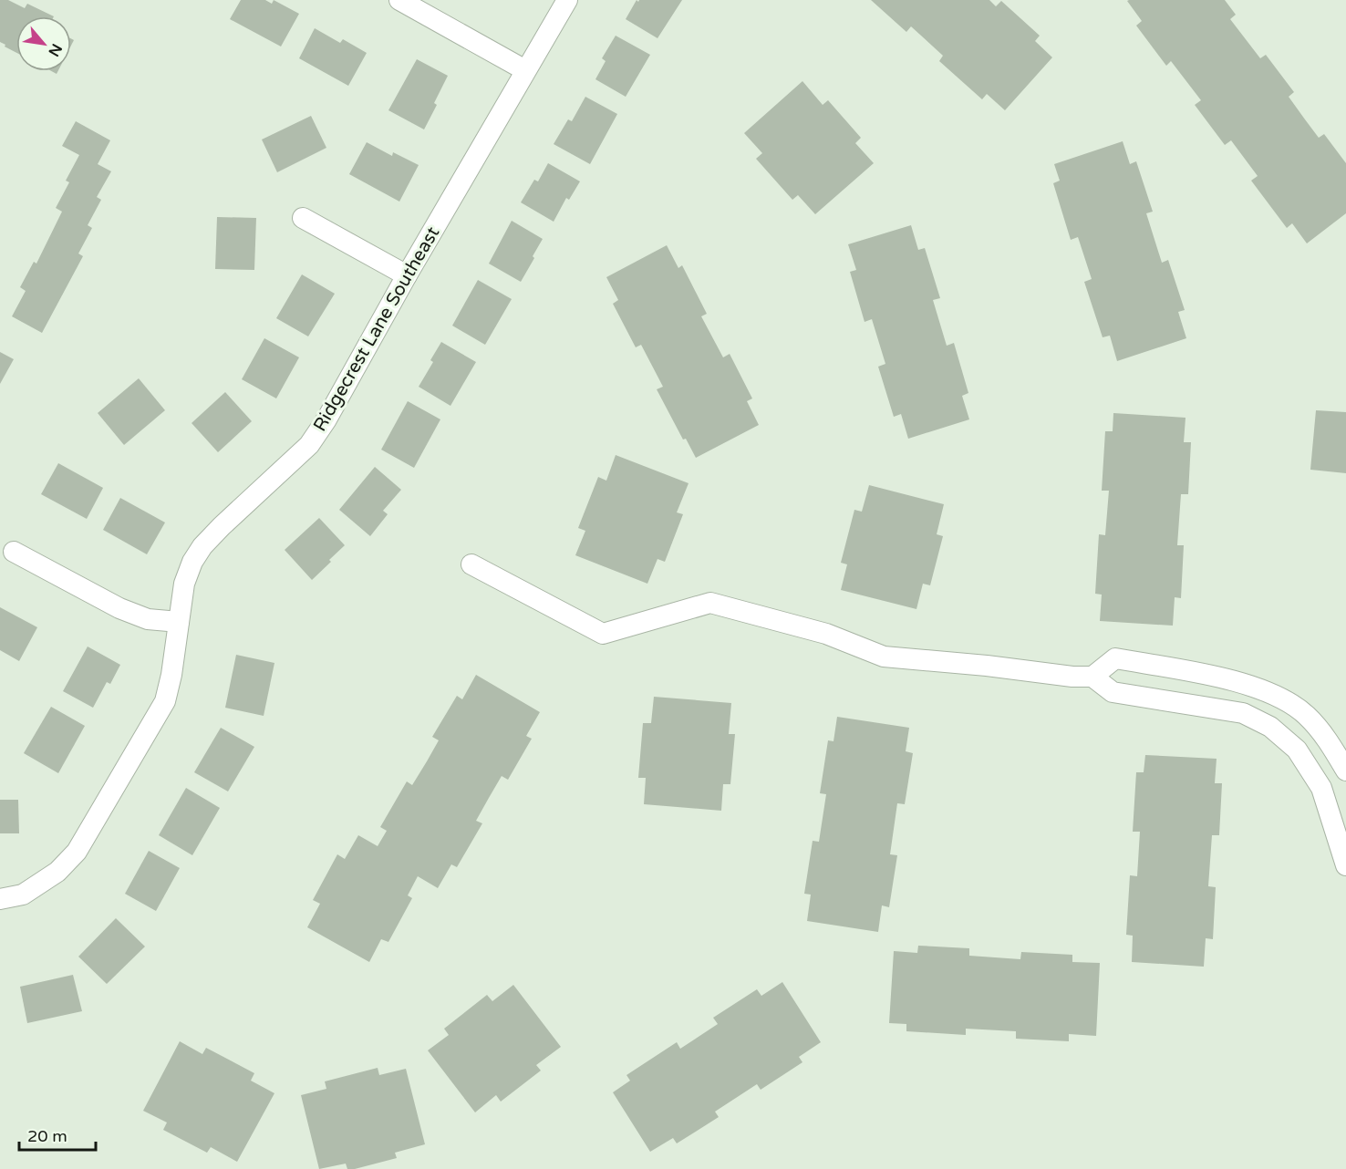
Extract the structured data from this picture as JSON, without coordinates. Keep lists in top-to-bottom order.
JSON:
{
  "streets": {
    "street": ["Ridgecrest Lane Southeast"]
  },
  "scale_bar": "20 m",
  "north": "bottom right"
}
